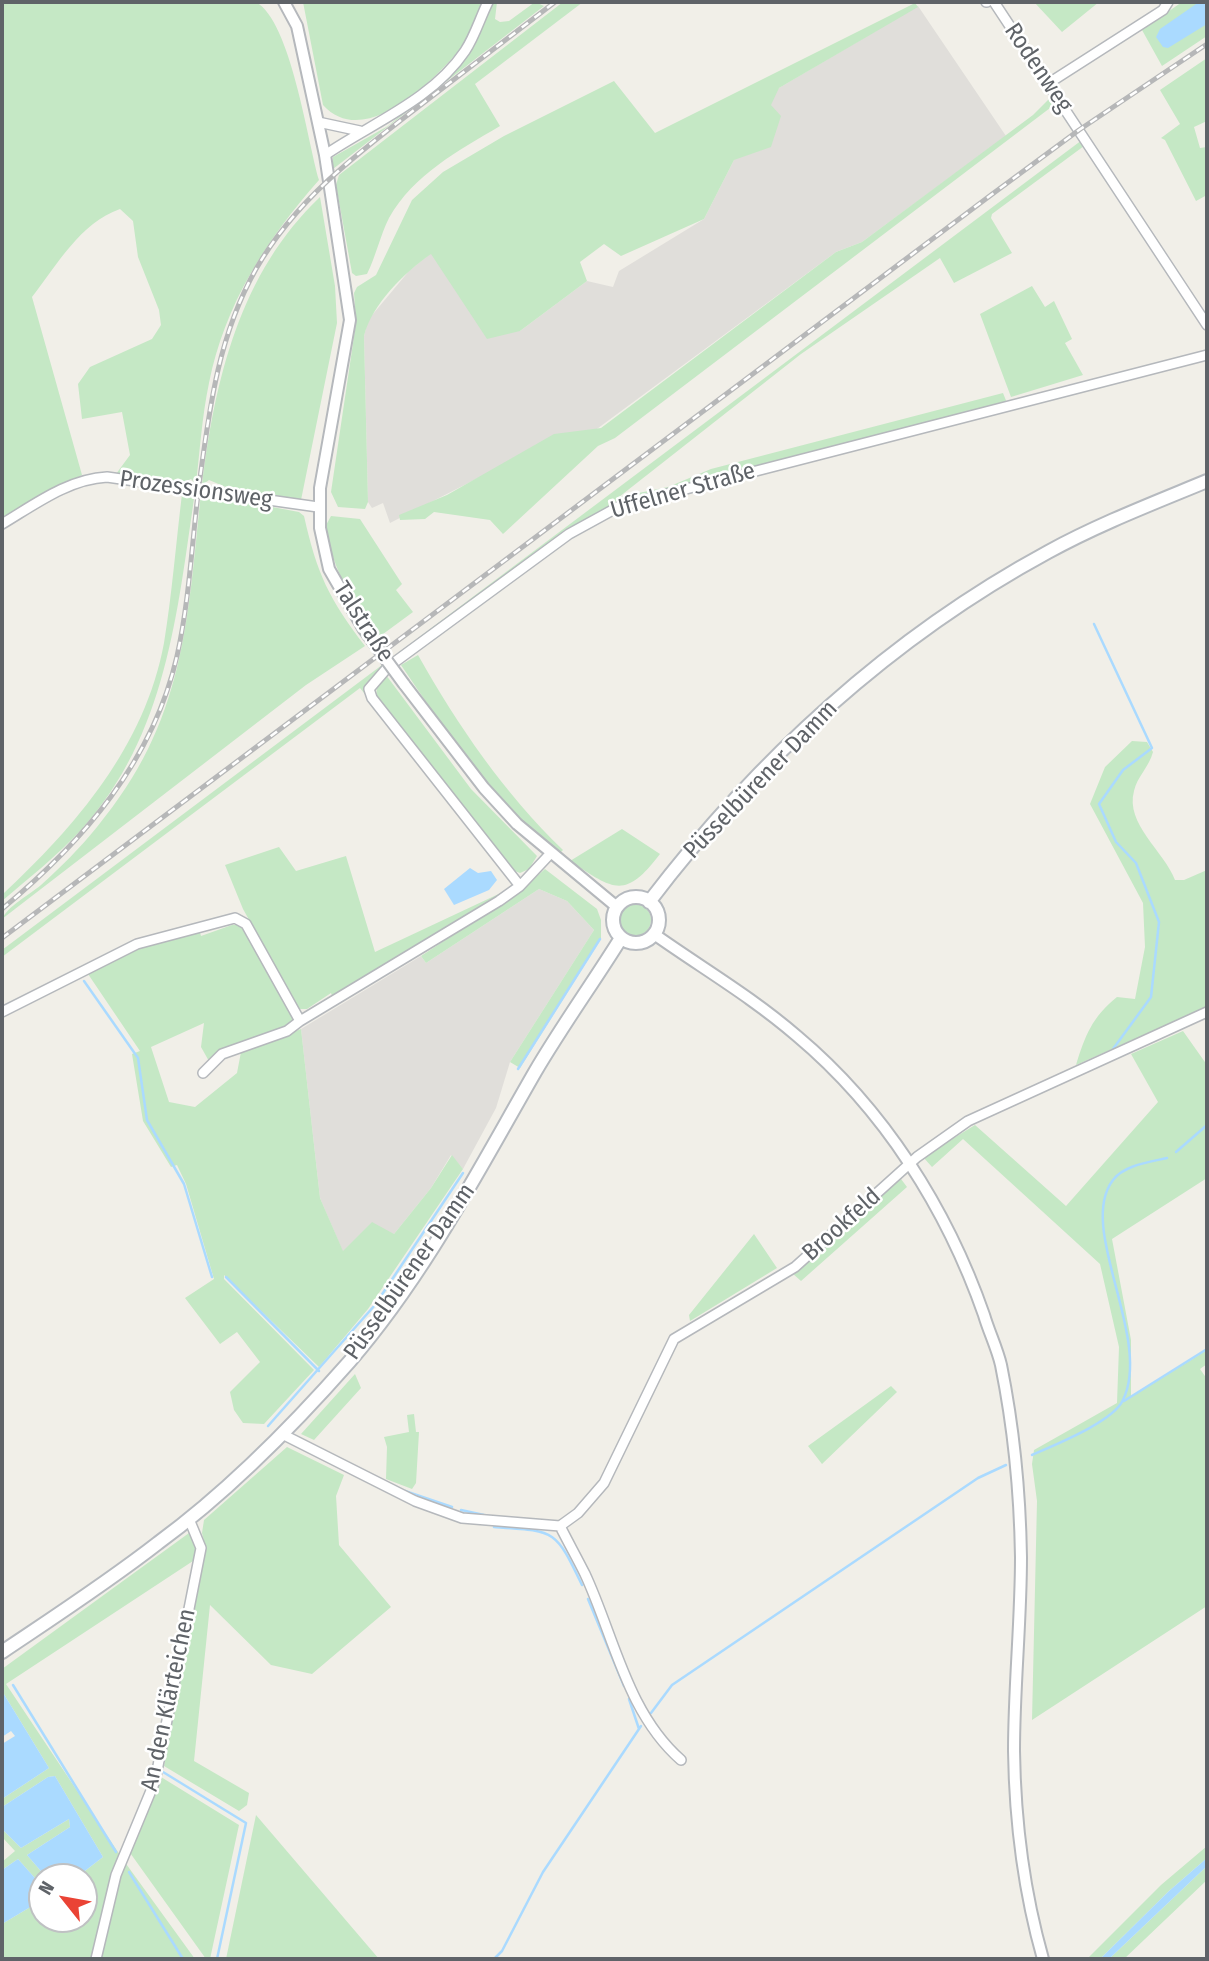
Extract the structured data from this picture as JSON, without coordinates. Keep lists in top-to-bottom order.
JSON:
{
  "streets": {
    "main road": ["Püsselbürener Damm"],
    "street": [
      "Rodenweg",
      "Prozessionsweg",
      "Uffelner Straße",
      "Talstraße",
      "Brookfeld",
      "An den Klärteichen"
    ]
  },
  "crossings": [
    ["Prozessionsweg", "Talstraße"],
    ["Talstraße", "Püsselbürener Damm"],
    ["Püsselbürener Damm", "An den Klärteichen"]
  ],
  "north": "top left"
}
